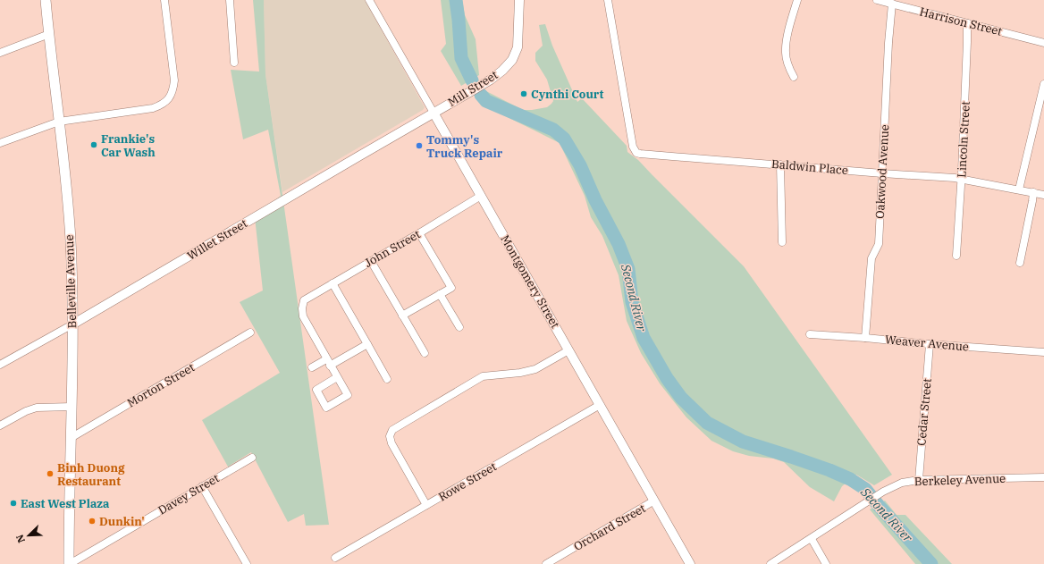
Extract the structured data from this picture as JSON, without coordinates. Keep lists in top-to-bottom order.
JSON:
{
  "streets": {
    "main road": ["Belleville Avenue"],
    "street": [
      "Harrison Street",
      "Mill Street",
      "Lincoln Street",
      "Baldwin Place",
      "Oakwood Avenue",
      "Willet Street",
      "John Street",
      "Montgomery Street",
      "Weaver Avenue",
      "Morton Street",
      "Cedar Street",
      "Berkeley Avenue",
      "Rowe Street",
      "Davey Street",
      "Orchard Street"
    ]
  },
  "crossings": [
    ["Harrison Street", "Lincoln Street"],
    ["Harrison Street", "Oakwood Avenue"],
    ["Mill Street", "Willet Street"],
    ["Mill Street", "Montgomery Street"],
    ["Lincoln Street", "Baldwin Place"],
    ["Baldwin Place", "Oakwood Avenue"],
    ["Oakwood Avenue", "Weaver Avenue"],
    ["Willet Street", "Belleville Avenue"],
    ["Willet Street", "Montgomery Street"],
    ["John Street", "Montgomery Street"],
    ["Belleville Avenue", "Morton Street"],
    ["Belleville Avenue", "Davey Street"],
    ["Montgomery Street", "Rowe Street"],
    ["Montgomery Street", "Orchard Street"],
    ["Weaver Avenue", "Cedar Street"],
    ["Cedar Street", "Berkeley Avenue"]
  ],
  "water": ["Second River"],
  "places": [
    "Cynthi Court",
    "Frankie's Car Wash",
    "Tommy's Truck Repair",
    "Binh Duong Restaurant",
    "East West Plaza",
    "Dunkin'"
  ],
  "north": "bottom left"
}
